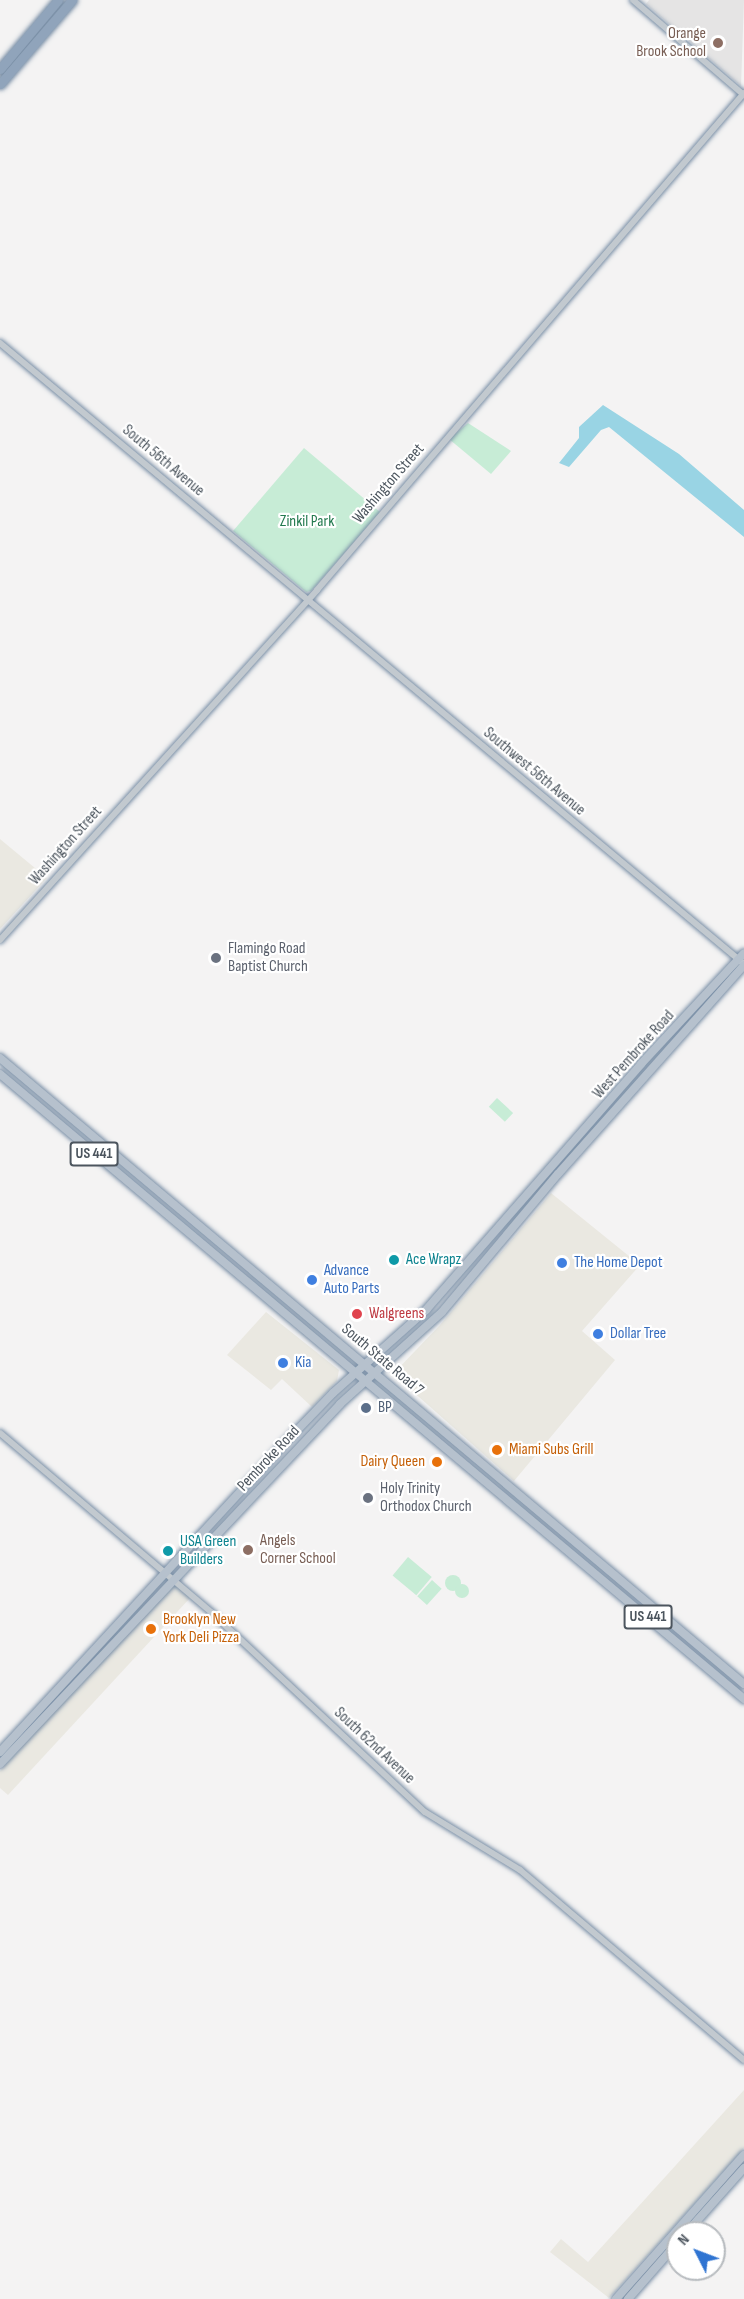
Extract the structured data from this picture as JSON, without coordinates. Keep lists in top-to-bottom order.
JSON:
{
  "streets": {
    "main road": [
      "West Pembroke Road",
      "US 441",
      "South State Road 7",
      "Pembroke Road"
    ],
    "street": [
      "South 56th Avenue",
      "Washington Street",
      "Southwest 56th Avenue",
      "South 62nd Avenue"
    ]
  },
  "crossings": [
    ["South 56th Avenue", "Washington Street"],
    ["South 56th Avenue", "Southwest 56th Avenue"],
    ["Washington Street", "Southwest 56th Avenue"],
    ["Southwest 56th Avenue", "West Pembroke Road"],
    ["West Pembroke Road", "Pembroke Road"],
    ["South State Road 7", "Pembroke Road"],
    ["Pembroke Road", "South 62nd Avenue"]
  ],
  "parks": ["Zinkil Park"],
  "places": [
    "Orange Brook School",
    "Flamingo Road Baptist Church",
    "Ace Wrapz",
    "The Home Depot",
    "Advance Auto Parts",
    "Walgreens",
    "Dollar Tree",
    "Kia",
    "BP",
    "Miami Subs Grill",
    "Dairy Queen",
    "Holy Trinity Orthodox Church",
    "Angels Corner School",
    "USA Green Builders",
    "Brooklyn New York Deli Pizza"
  ],
  "north": "top left"
}
